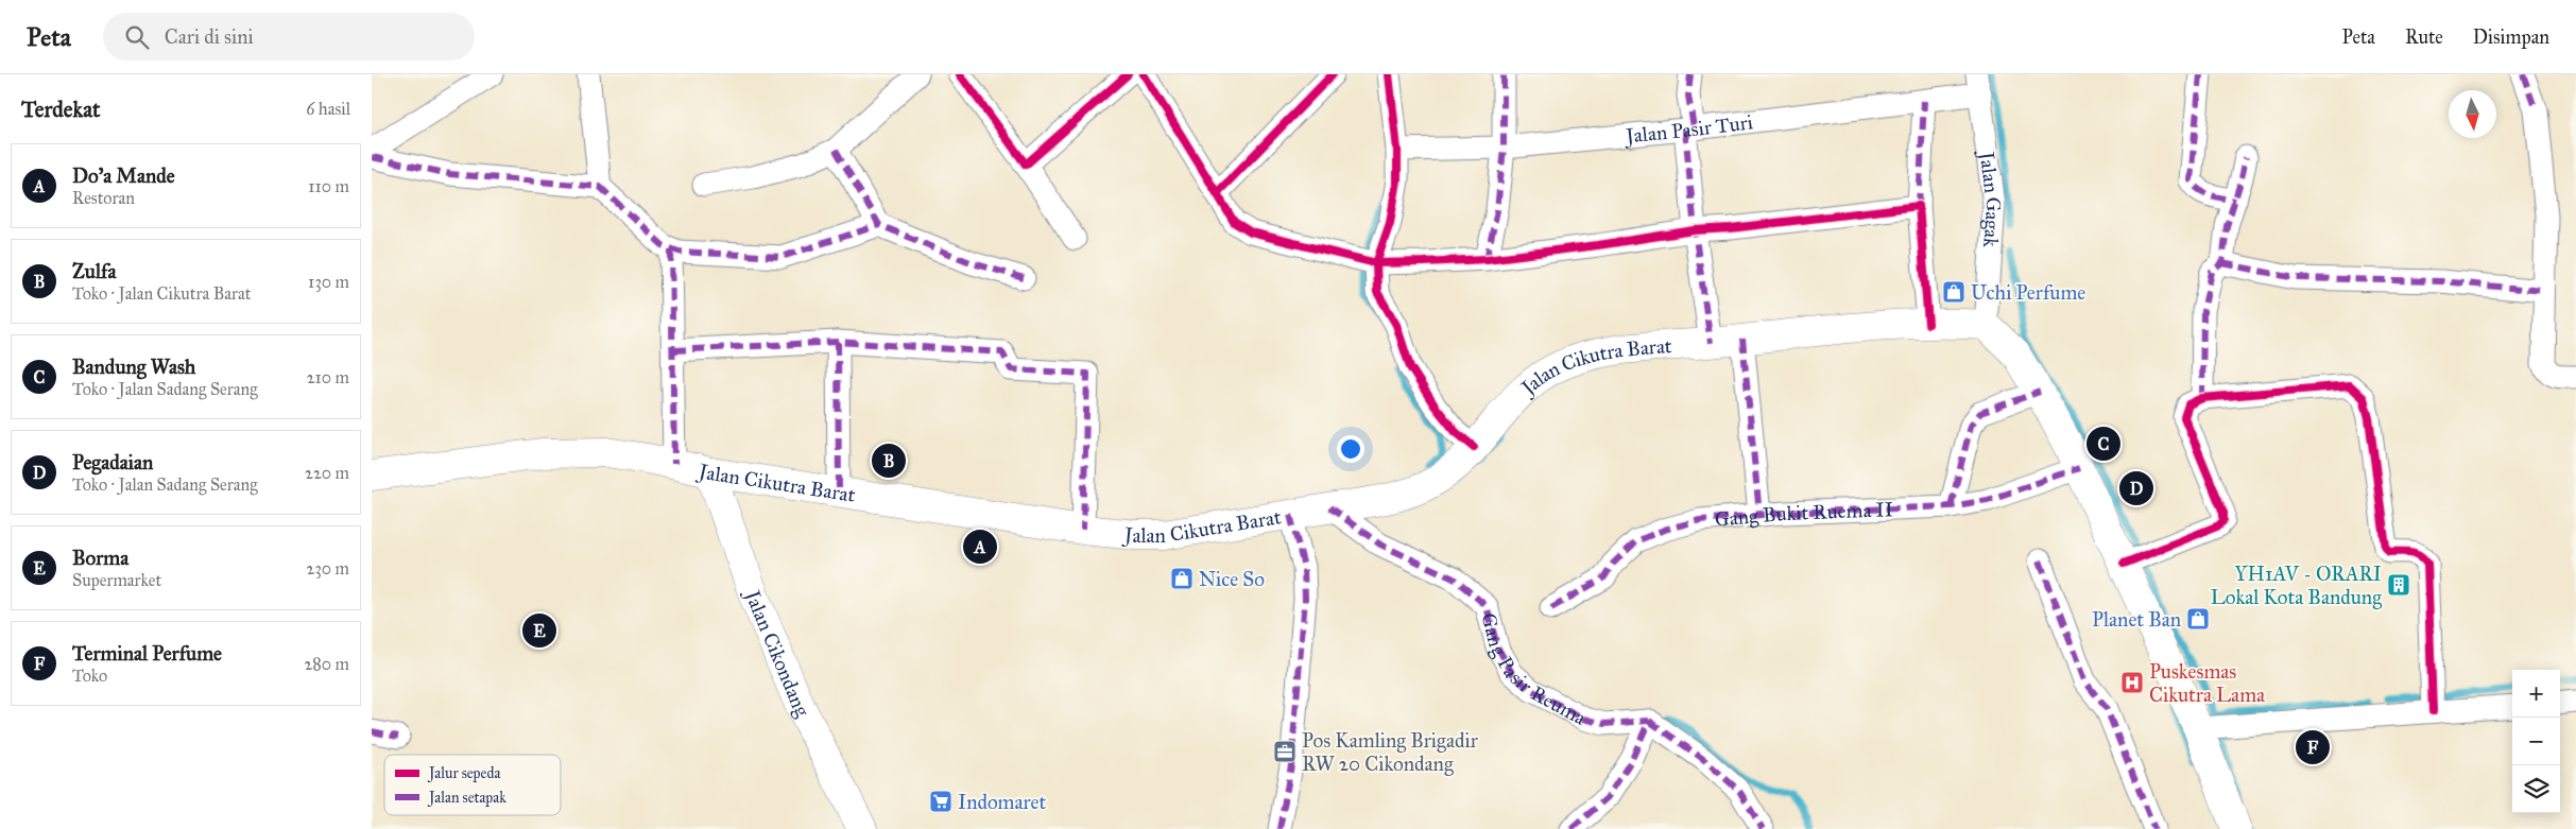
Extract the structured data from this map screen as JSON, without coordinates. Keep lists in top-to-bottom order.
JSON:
{
  "streets": {
    "main road": ["Jalan Cikutra Barat", "Jalan Cikondang"],
    "street": [
      "Jalan Pasir Turi",
      "Jalan Gagak",
      "Gang Bukit Ruema II",
      "Gang Pasir Reuma"
    ]
  },
  "crossings": [
    ["Jalan Pasir Turi", "Jalan Gagak"],
    ["Jalan Gagak", "Jalan Cikutra Barat"],
    ["Jalan Cikutra Barat", "Jalan Cikondang"],
    ["Jalan Cikutra Barat", "Gang Pasir Reuma"]
  ],
  "places": {
    "shop": ["Uchi Perfume", "Nice So", "Planet Ban"],
    "building": ["YH1AV - ORARI Lokal Kota Bandung"],
    "hospital": ["Puskesmas Cikutra Lama"],
    "office": ["Pos Kamling Brigadir RW 20 Cikondang"],
    "supermarket": ["Indomaret"]
  },
  "legend": ["Jalur sepeda", "Jalan setapak"],
  "north": "bottom",
  "page": {
    "header": "Peta",
    "search": "Cari di sini",
    "nav": ["Peta", "Rute", "Disimpan"],
    "heading": ["Terdekat", "6 hasil"],
    "list": [
      {
        "mark": "A",
        "name": "Do'a Mande",
        "note": "Restoran",
        "value": "110 m"
      },
      {
        "mark": "B",
        "name": "Zulfa",
        "note": "Toko · Jalan Cikutra Barat",
        "value": "130 m"
      },
      {
        "mark": "C",
        "name": "Bandung Wash",
        "note": "Toko · Jalan Sadang Serang",
        "value": "210 m"
      },
      {
        "mark": "D",
        "name": "Pegadaian",
        "note": "Toko · Jalan Sadang Serang",
        "value": "220 m"
      },
      {
        "mark": "E",
        "name": "Borma",
        "note": "Supermarket",
        "value": "230 m"
      },
      {
        "mark": "F",
        "name": "Terminal Perfume",
        "note": "Toko",
        "value": "280 m"
      }
    ],
    "pins": [
      "C",
      "B",
      "D",
      "A",
      "E",
      "F"
    ],
    "map_buttons": ["+", "−"]
  }
}
